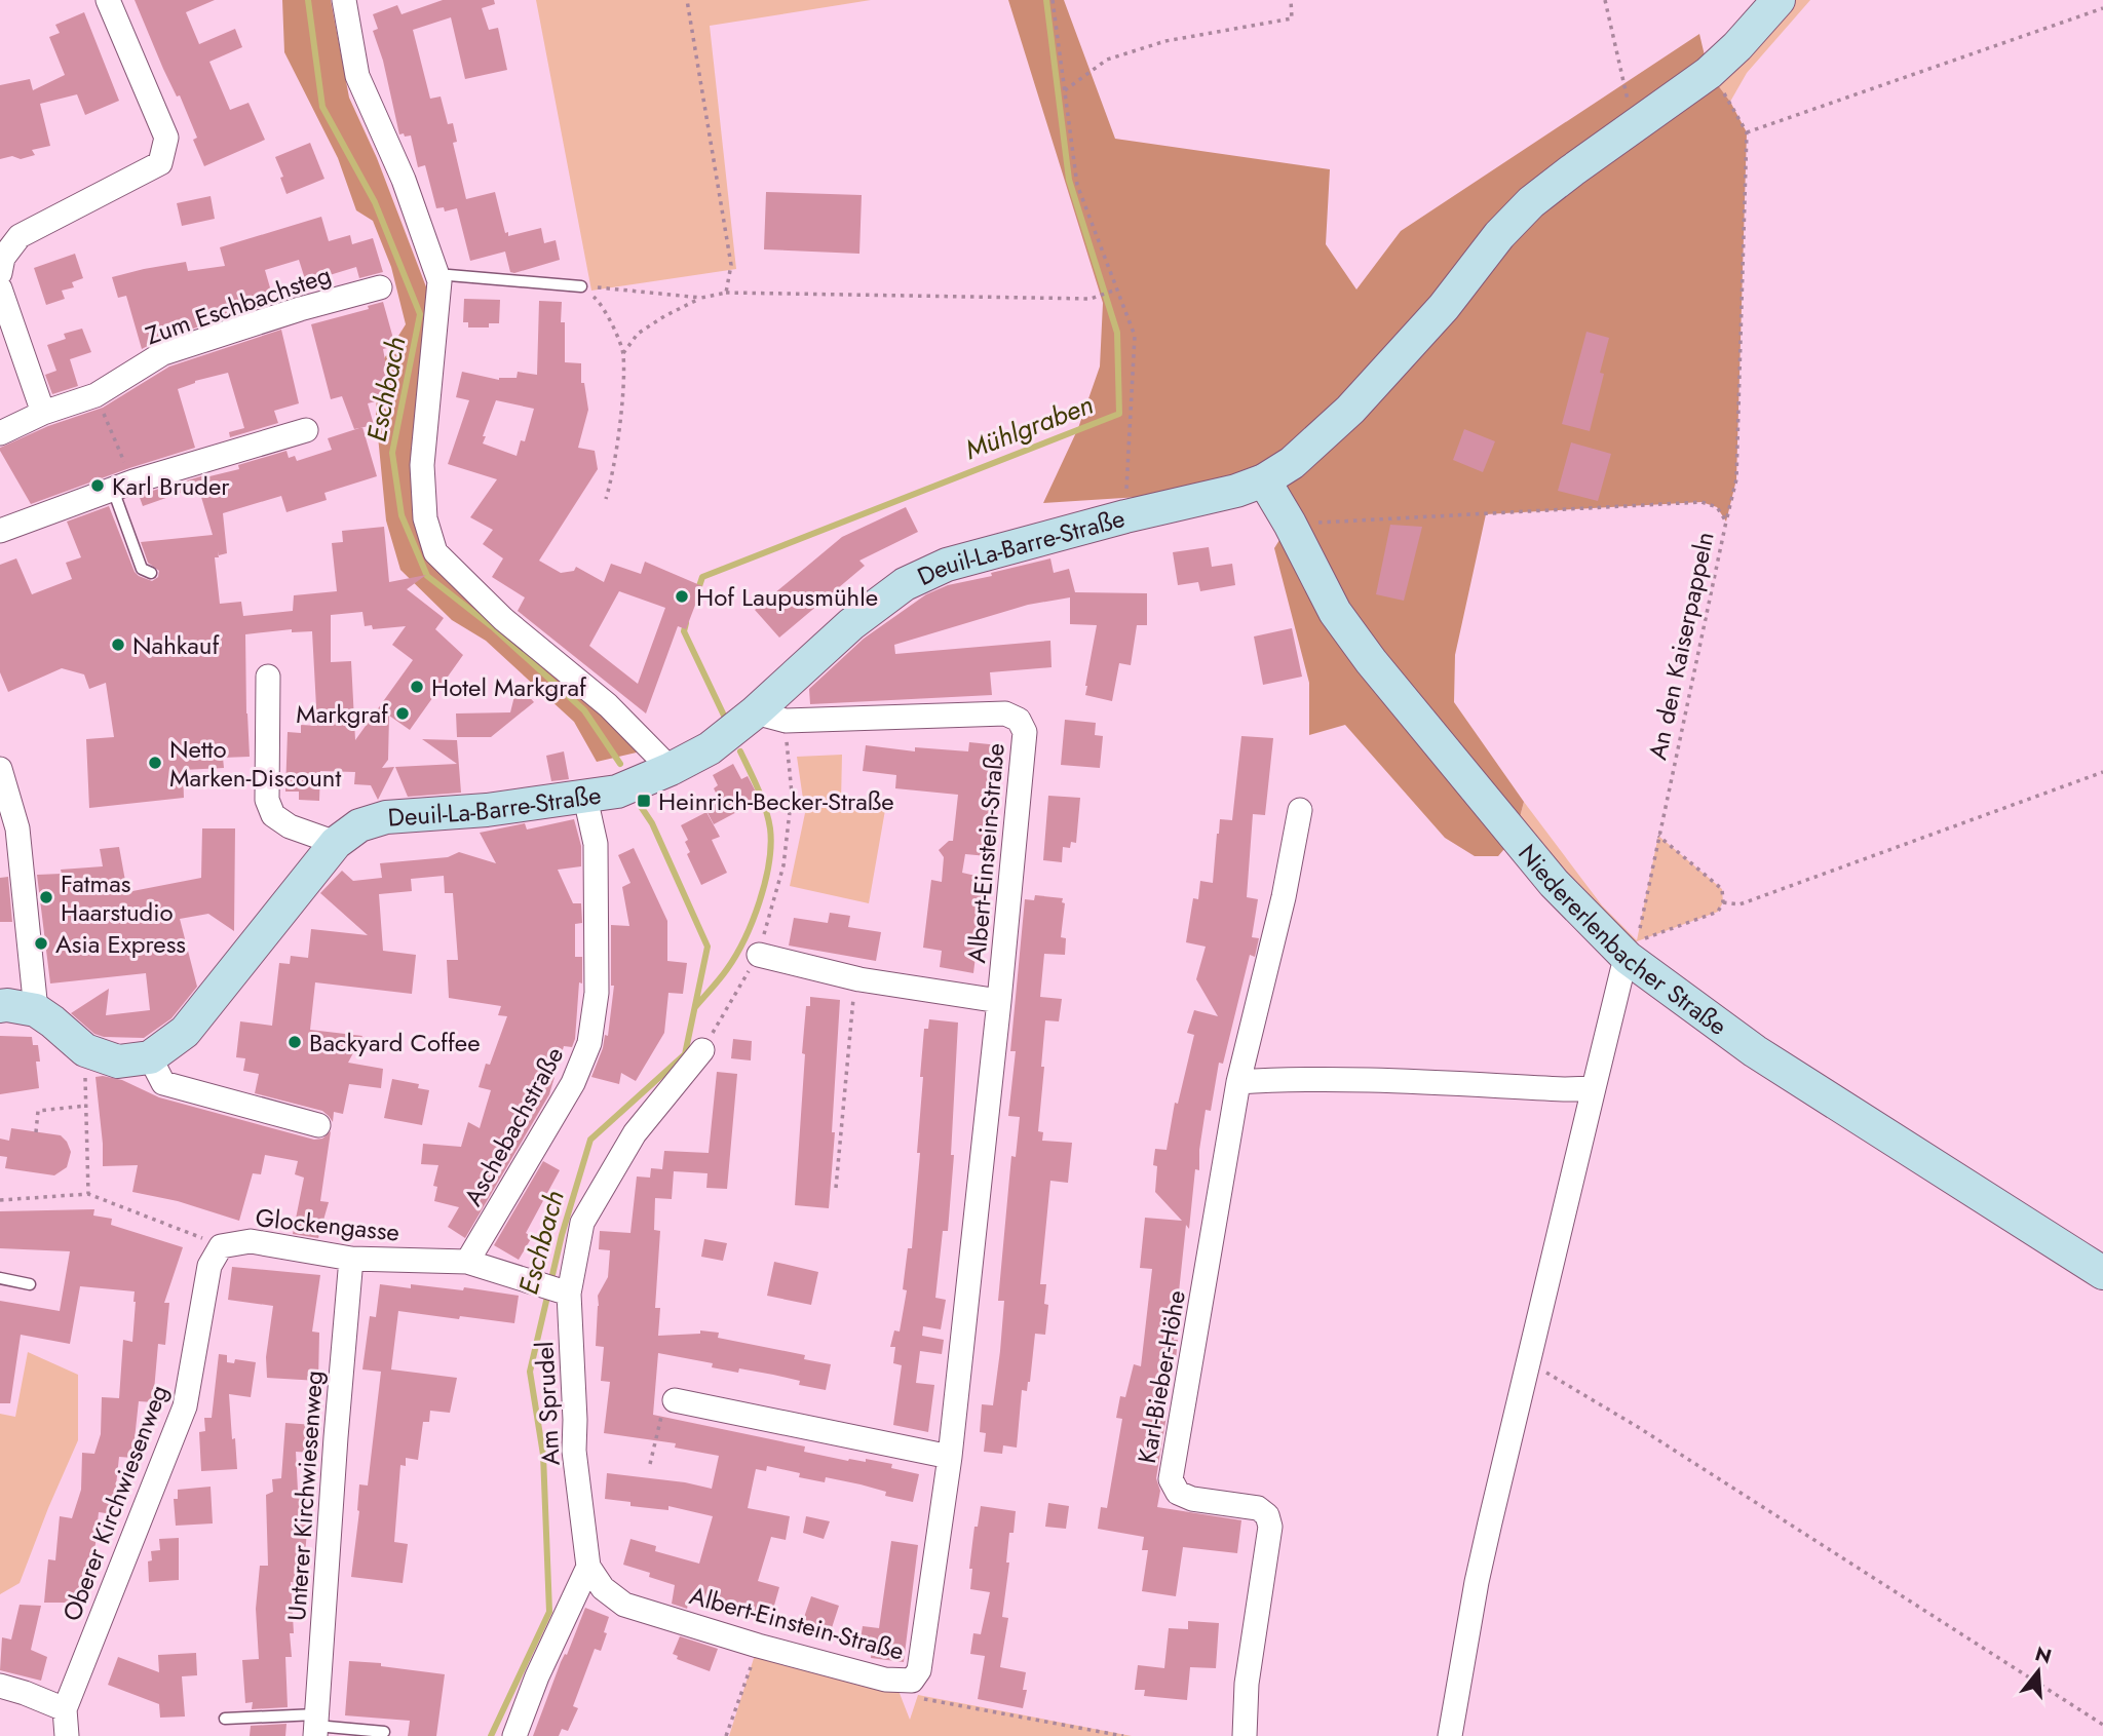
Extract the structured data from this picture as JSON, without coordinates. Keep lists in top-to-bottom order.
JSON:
{
  "streets": {
    "street": [
      "Zum Eschbachsteg",
      "Deuil-La-Barre-Straße",
      "Albert-Einstein-Straße",
      "Niedererlenbacher Straße",
      "Aschebachstraße",
      "Glockengasse",
      "Karl-Bieber-Höhe",
      "Am Sprudel",
      "Unterer Kirchwiesenweg",
      "Oberer Kirchwiesenweg"
    ],
    "path": ["An den Kaiserpappeln"]
  },
  "crossings": [
    ["Deuil-La-Barre-Straße", "Albert-Einstein-Straße"],
    ["Deuil-La-Barre-Straße", "Niedererlenbacher Straße"],
    ["Deuil-La-Barre-Straße", "Aschebachstraße"],
    ["An den Kaiserpappeln", "Niedererlenbacher Straße"],
    ["Albert-Einstein-Straße", "Am Sprudel"],
    ["Aschebachstraße", "Glockengasse"],
    ["Glockengasse", "Am Sprudel"],
    ["Glockengasse", "Unterer Kirchwiesenweg"],
    ["Glockengasse", "Oberer Kirchwiesenweg"]
  ],
  "water": ["Eschbach", "Mühlgraben"],
  "places": {
    "other": [
      "Karl Bruder",
      "Hof Laupusmühle",
      "Nahkauf",
      "Hotel Markgraf",
      "Markgraf",
      "Netto Marken-Discount",
      "Fatmas Haarstudio",
      "Asia Express",
      "Backyard Coffee"
    ],
    "transit": ["Heinrich-Becker-Straße"]
  },
  "north": "top"
}
